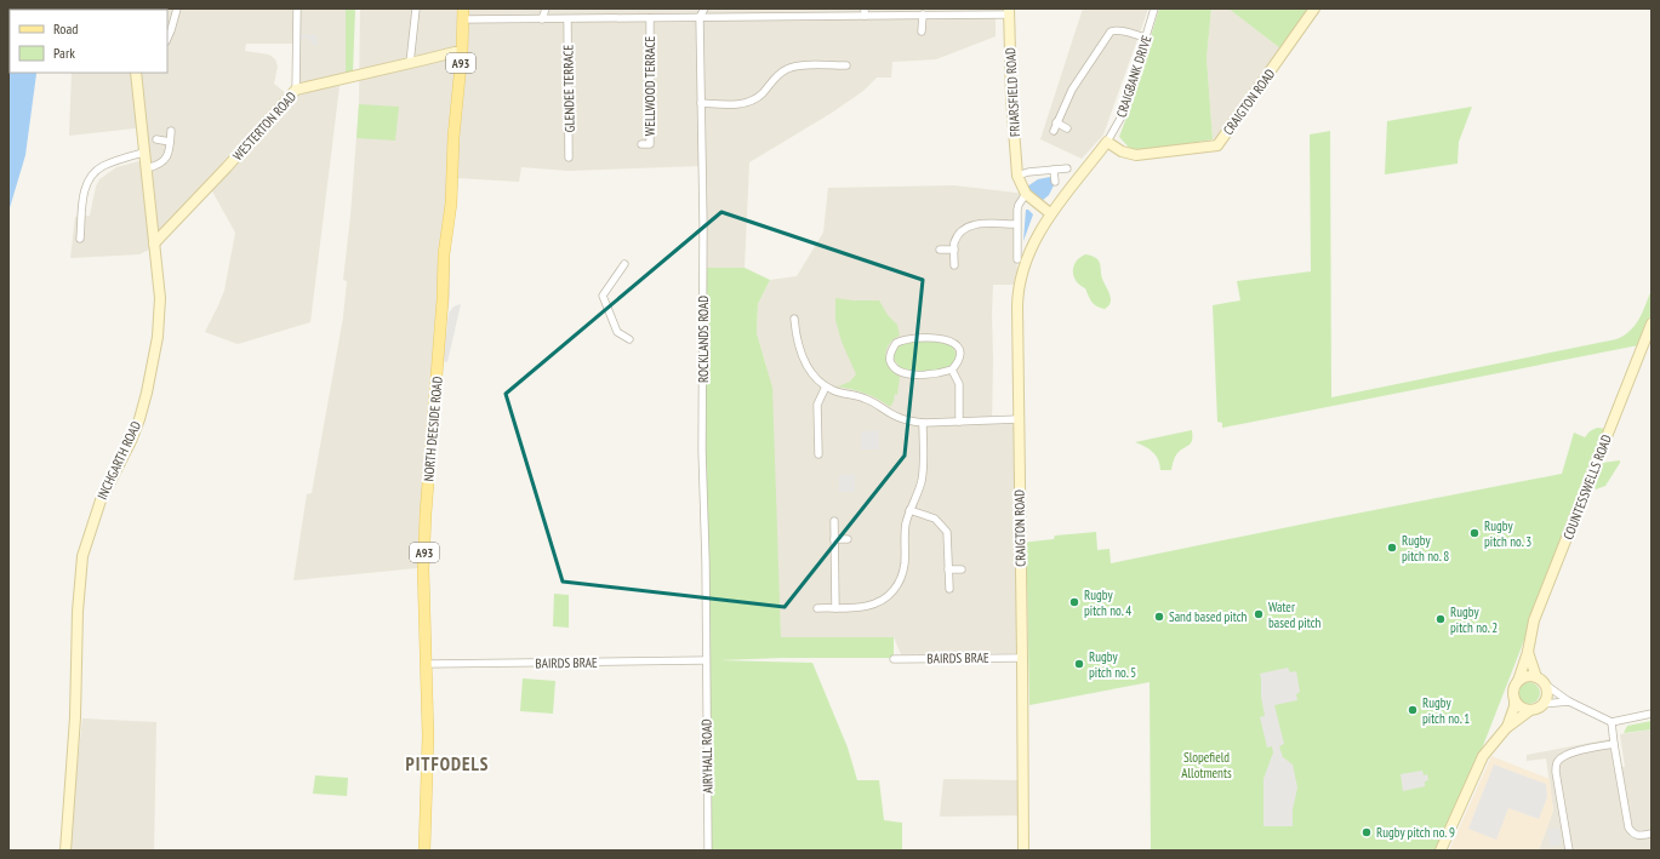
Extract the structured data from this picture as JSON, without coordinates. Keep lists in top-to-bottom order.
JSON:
{
  "streets": {
    "main road": ["A93", "NORTH DEESIDE ROAD"],
    "street": [
      "CRAIGBANK DRIVE",
      "WELLWOOD TERRACE",
      "GLENDEE TERRACE",
      "FRIARSFIELD ROAD",
      "CRAIGTON ROAD",
      "WESTERTON ROAD",
      "ROCKLANDS ROAD",
      "INCHGARTH ROAD",
      "COUNTESSWELLS ROAD",
      "BAIRDS BRAE",
      "AIRYHALL ROAD"
    ]
  },
  "crossings": [
    ["CRAIGBANK DRIVE", "CRAIGTON ROAD"],
    ["CRAIGTON ROAD", "BAIRDS BRAE"],
    ["WESTERTON ROAD", "NORTH DEESIDE ROAD"],
    ["WESTERTON ROAD", "INCHGARTH ROAD"],
    ["ROCKLANDS ROAD", "BAIRDS BRAE"],
    ["ROCKLANDS ROAD", "AIRYHALL ROAD"],
    ["NORTH DEESIDE ROAD", "BAIRDS BRAE"],
    ["BAIRDS BRAE", "AIRYHALL ROAD"]
  ],
  "districts": ["PITFODELS"],
  "parks": ["Slopefield Allotments"],
  "places": [
    "Rugby pitch no. 3",
    "Rugby pitch no. 8",
    "Rugby pitch no. 4",
    "Water based pitch",
    "Sand based pitch",
    "Rugby pitch no. 2",
    "Rugby pitch no. 5",
    "Rugby pitch no. 1",
    "Rugby pitch no. 9"
  ],
  "legend": ["Road", "Park"]
}
